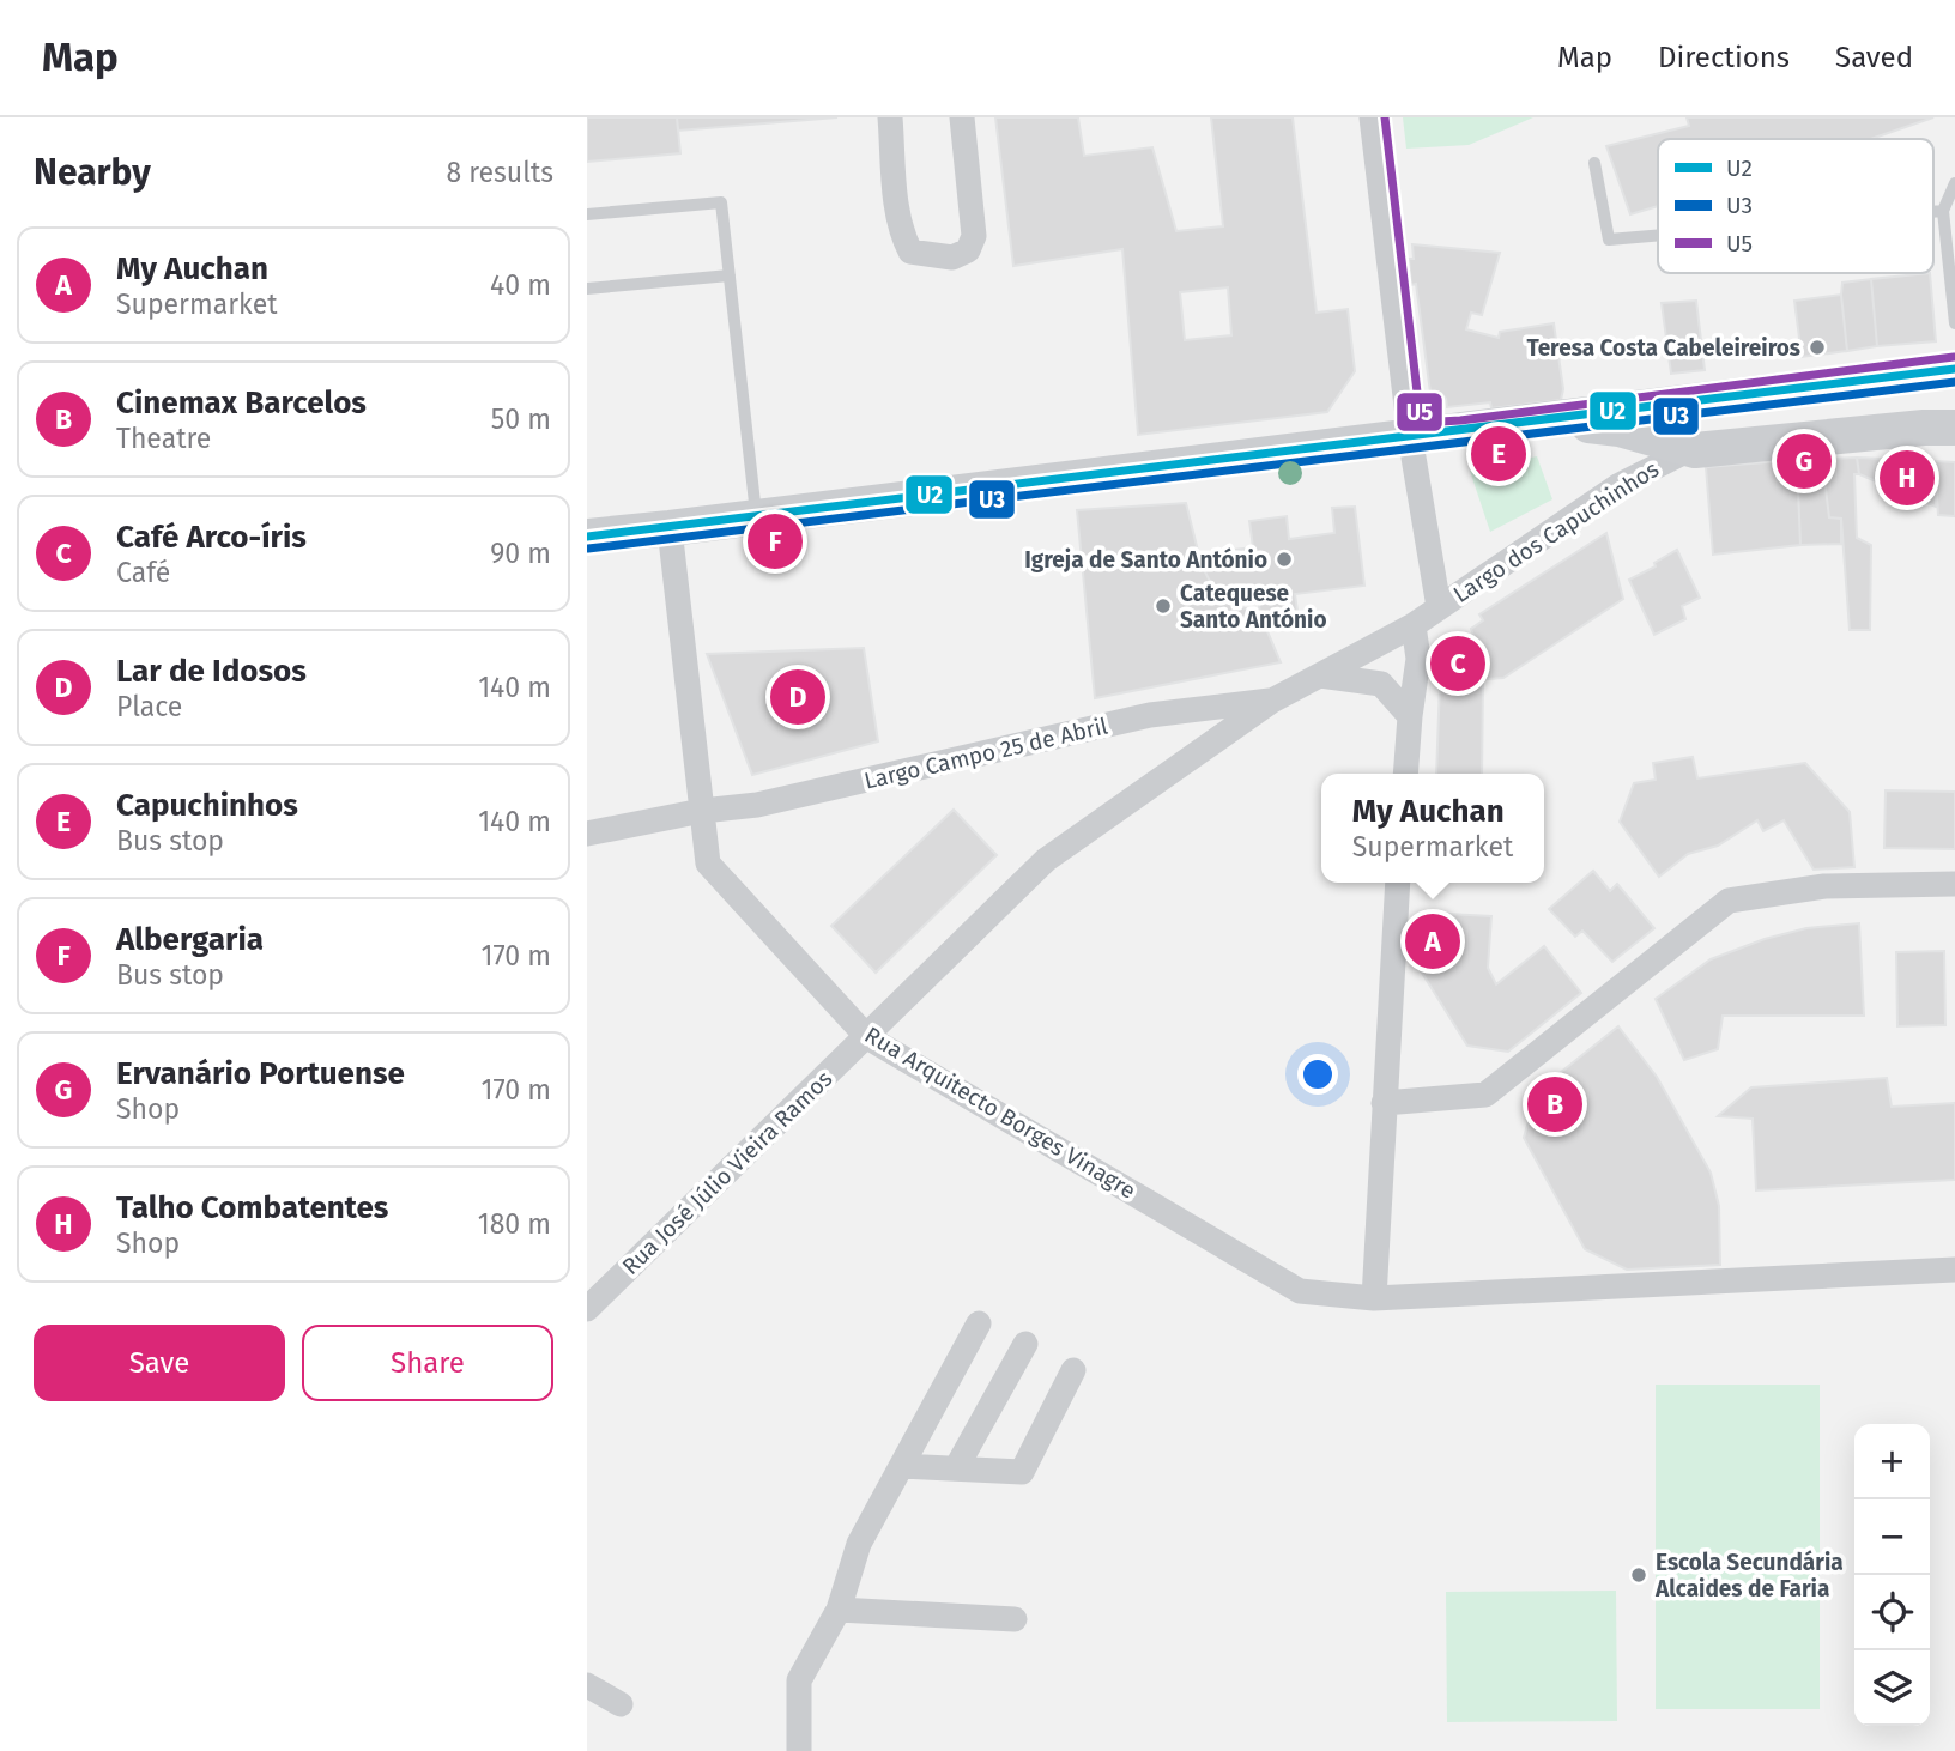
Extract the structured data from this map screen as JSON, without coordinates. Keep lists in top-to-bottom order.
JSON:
{
  "streets": {
    "street": [
      "Largo dos Capuchinhos",
      "Largo Campo 25 de Abril",
      "Rua Arquitecto Borges Vinagre",
      "Rua José Júlio Vieira Ramos"
    ]
  },
  "crossings": [
    ["Largo dos Capuchinhos", "Largo Campo 25 de Abril"],
    ["Largo Campo 25 de Abril", "Rua Arquitecto Borges Vinagre"],
    ["Largo Campo 25 de Abril", "Rua José Júlio Vieira Ramos"],
    ["Rua Arquitecto Borges Vinagre", "Rua José Júlio Vieira Ramos"]
  ],
  "places": [
    "Teresa Costa Cabeleireiros",
    "Igreja de Santo António",
    "Catequese Santo António",
    "Escola Secundária Alcaides de Faria"
  ],
  "lines": ["transit line U5", "transit line U2", "transit line U3"],
  "legend": ["U2", "U3", "U5"],
  "page": {
    "header": "Map",
    "nav": ["Map", "Directions", "Saved"],
    "heading": ["Nearby", "8 results"],
    "list": [
      {
        "mark": "A",
        "name": "My Auchan",
        "note": "Supermarket",
        "value": "40 m"
      },
      {
        "mark": "B",
        "name": "Cinemax Barcelos",
        "note": "Theatre",
        "value": "50 m"
      },
      {
        "mark": "C",
        "name": "Café Arco-íris",
        "note": "Café",
        "value": "90 m"
      },
      {
        "mark": "D",
        "name": "Lar de Idosos",
        "note": "Place",
        "value": "140 m"
      },
      {
        "mark": "E",
        "name": "Capuchinhos",
        "note": "Bus stop",
        "value": "140 m"
      },
      {
        "mark": "F",
        "name": "Albergaria",
        "note": "Bus stop",
        "value": "170 m"
      },
      {
        "mark": "G",
        "name": "Ervanário Portuense",
        "note": "Shop",
        "value": "170 m"
      },
      {
        "mark": "H",
        "name": "Talho Combatentes",
        "note": "Shop",
        "value": "180 m"
      }
    ],
    "pins": [
      "E",
      "G",
      "H",
      "F",
      "C",
      "D",
      "A",
      "B"
    ],
    "popup": ["My Auchan", "Supermarket"],
    "buttons": ["Save", "Share"],
    "map_buttons": ["+", "−"]
  }
}
